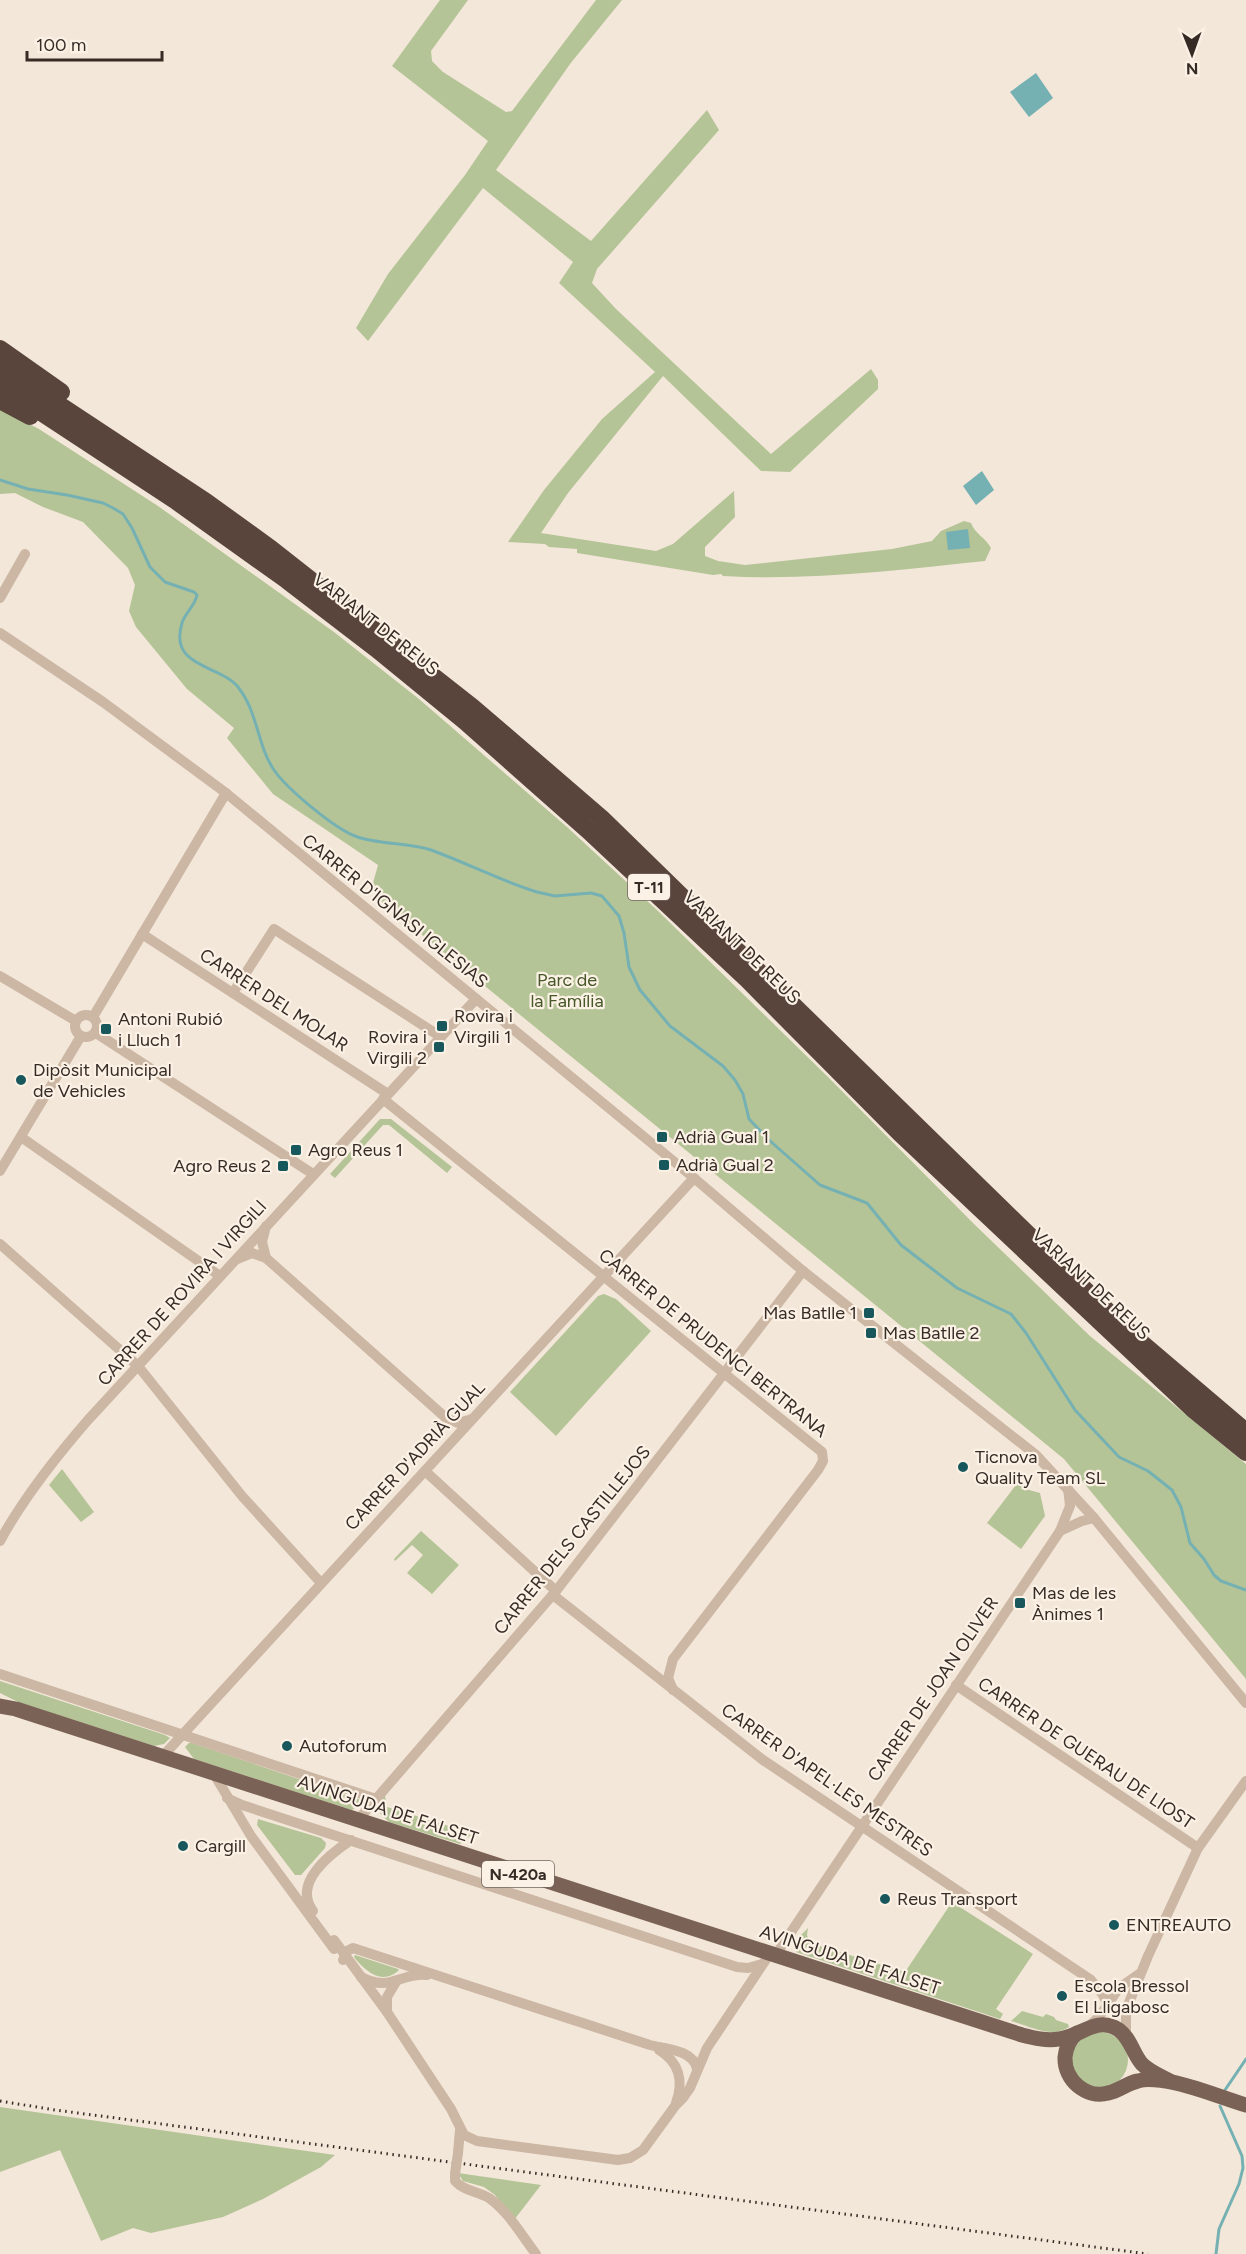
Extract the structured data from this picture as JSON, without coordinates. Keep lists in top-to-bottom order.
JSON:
{
  "streets": {
    "highway": ["VARIANT DE REUS", "T-11"],
    "main road": ["AVINGUDA DE FALSET", "N-420a"],
    "street": [
      "CARRER D'IGNASI IGLESIAS",
      "CARRER DEL MOLAR",
      "CARRER DE ROVIRA I VIRGILI",
      "CARRER DE PRUDENCI BERTRANA",
      "CARRER D'ADRIÀ GUAL",
      "CARRER DELS CASTILLEJOS",
      "CARRER DE JOAN OLIVER",
      "CARRER DE GUERAU DE LIOST",
      "CARRER D'APEL·LES MESTRES"
    ]
  },
  "crossings": [
    ["CARRER D'IGNASI IGLESIAS", "CARRER DE ROVIRA I VIRGILI"],
    ["CARRER D'IGNASI IGLESIAS", "CARRER D'ADRIÀ GUAL"],
    ["CARRER D'IGNASI IGLESIAS", "CARRER DELS CASTILLEJOS"],
    ["CARRER D'IGNASI IGLESIAS", "CARRER DE JOAN OLIVER"],
    ["CARRER DEL MOLAR", "CARRER DE ROVIRA I VIRGILI"],
    ["CARRER DEL MOLAR", "CARRER DE PRUDENCI BERTRANA"],
    ["CARRER DE ROVIRA I VIRGILI", "CARRER DE PRUDENCI BERTRANA"],
    ["CARRER DE PRUDENCI BERTRANA", "CARRER D'ADRIÀ GUAL"],
    ["CARRER DE PRUDENCI BERTRANA", "CARRER DELS CASTILLEJOS"],
    ["CARRER D'ADRIÀ GUAL", "CARRER D'APEL·LES MESTRES"],
    ["CARRER D'ADRIÀ GUAL", "AVINGUDA DE FALSET"],
    ["CARRER DELS CASTILLEJOS", "CARRER D'APEL·LES MESTRES"],
    ["CARRER DELS CASTILLEJOS", "AVINGUDA DE FALSET"],
    ["CARRER DE JOAN OLIVER", "CARRER DE GUERAU DE LIOST"],
    ["CARRER DE JOAN OLIVER", "CARRER D'APEL·LES MESTRES"],
    ["CARRER DE JOAN OLIVER", "AVINGUDA DE FALSET"],
    ["AVINGUDA DE FALSET", "N-420a"]
  ],
  "parks": ["Parc de la Família"],
  "places": {
    "transit": [
      "Rovira i Virgili 1",
      "Antoni Rubió i Lluch 1",
      "Rovira i Virgili 2",
      "Adrià Gual 1",
      "Agro Reus 1",
      "Adrià Gual 2",
      "Agro Reus 2",
      "Mas Batlle 1",
      "Mas Batlle 2",
      "Mas de les Ànimes 1"
    ],
    "other": [
      "Dipòsit Municipal de Vehicles",
      "Ticnova Quality Team SL",
      "Autoforum",
      "Cargill",
      "Reus Transport",
      "ENTREAUTO",
      "Escola Bressol El Lligabosc"
    ]
  },
  "scale_bar": "100 m",
  "north": "bottom"
}
